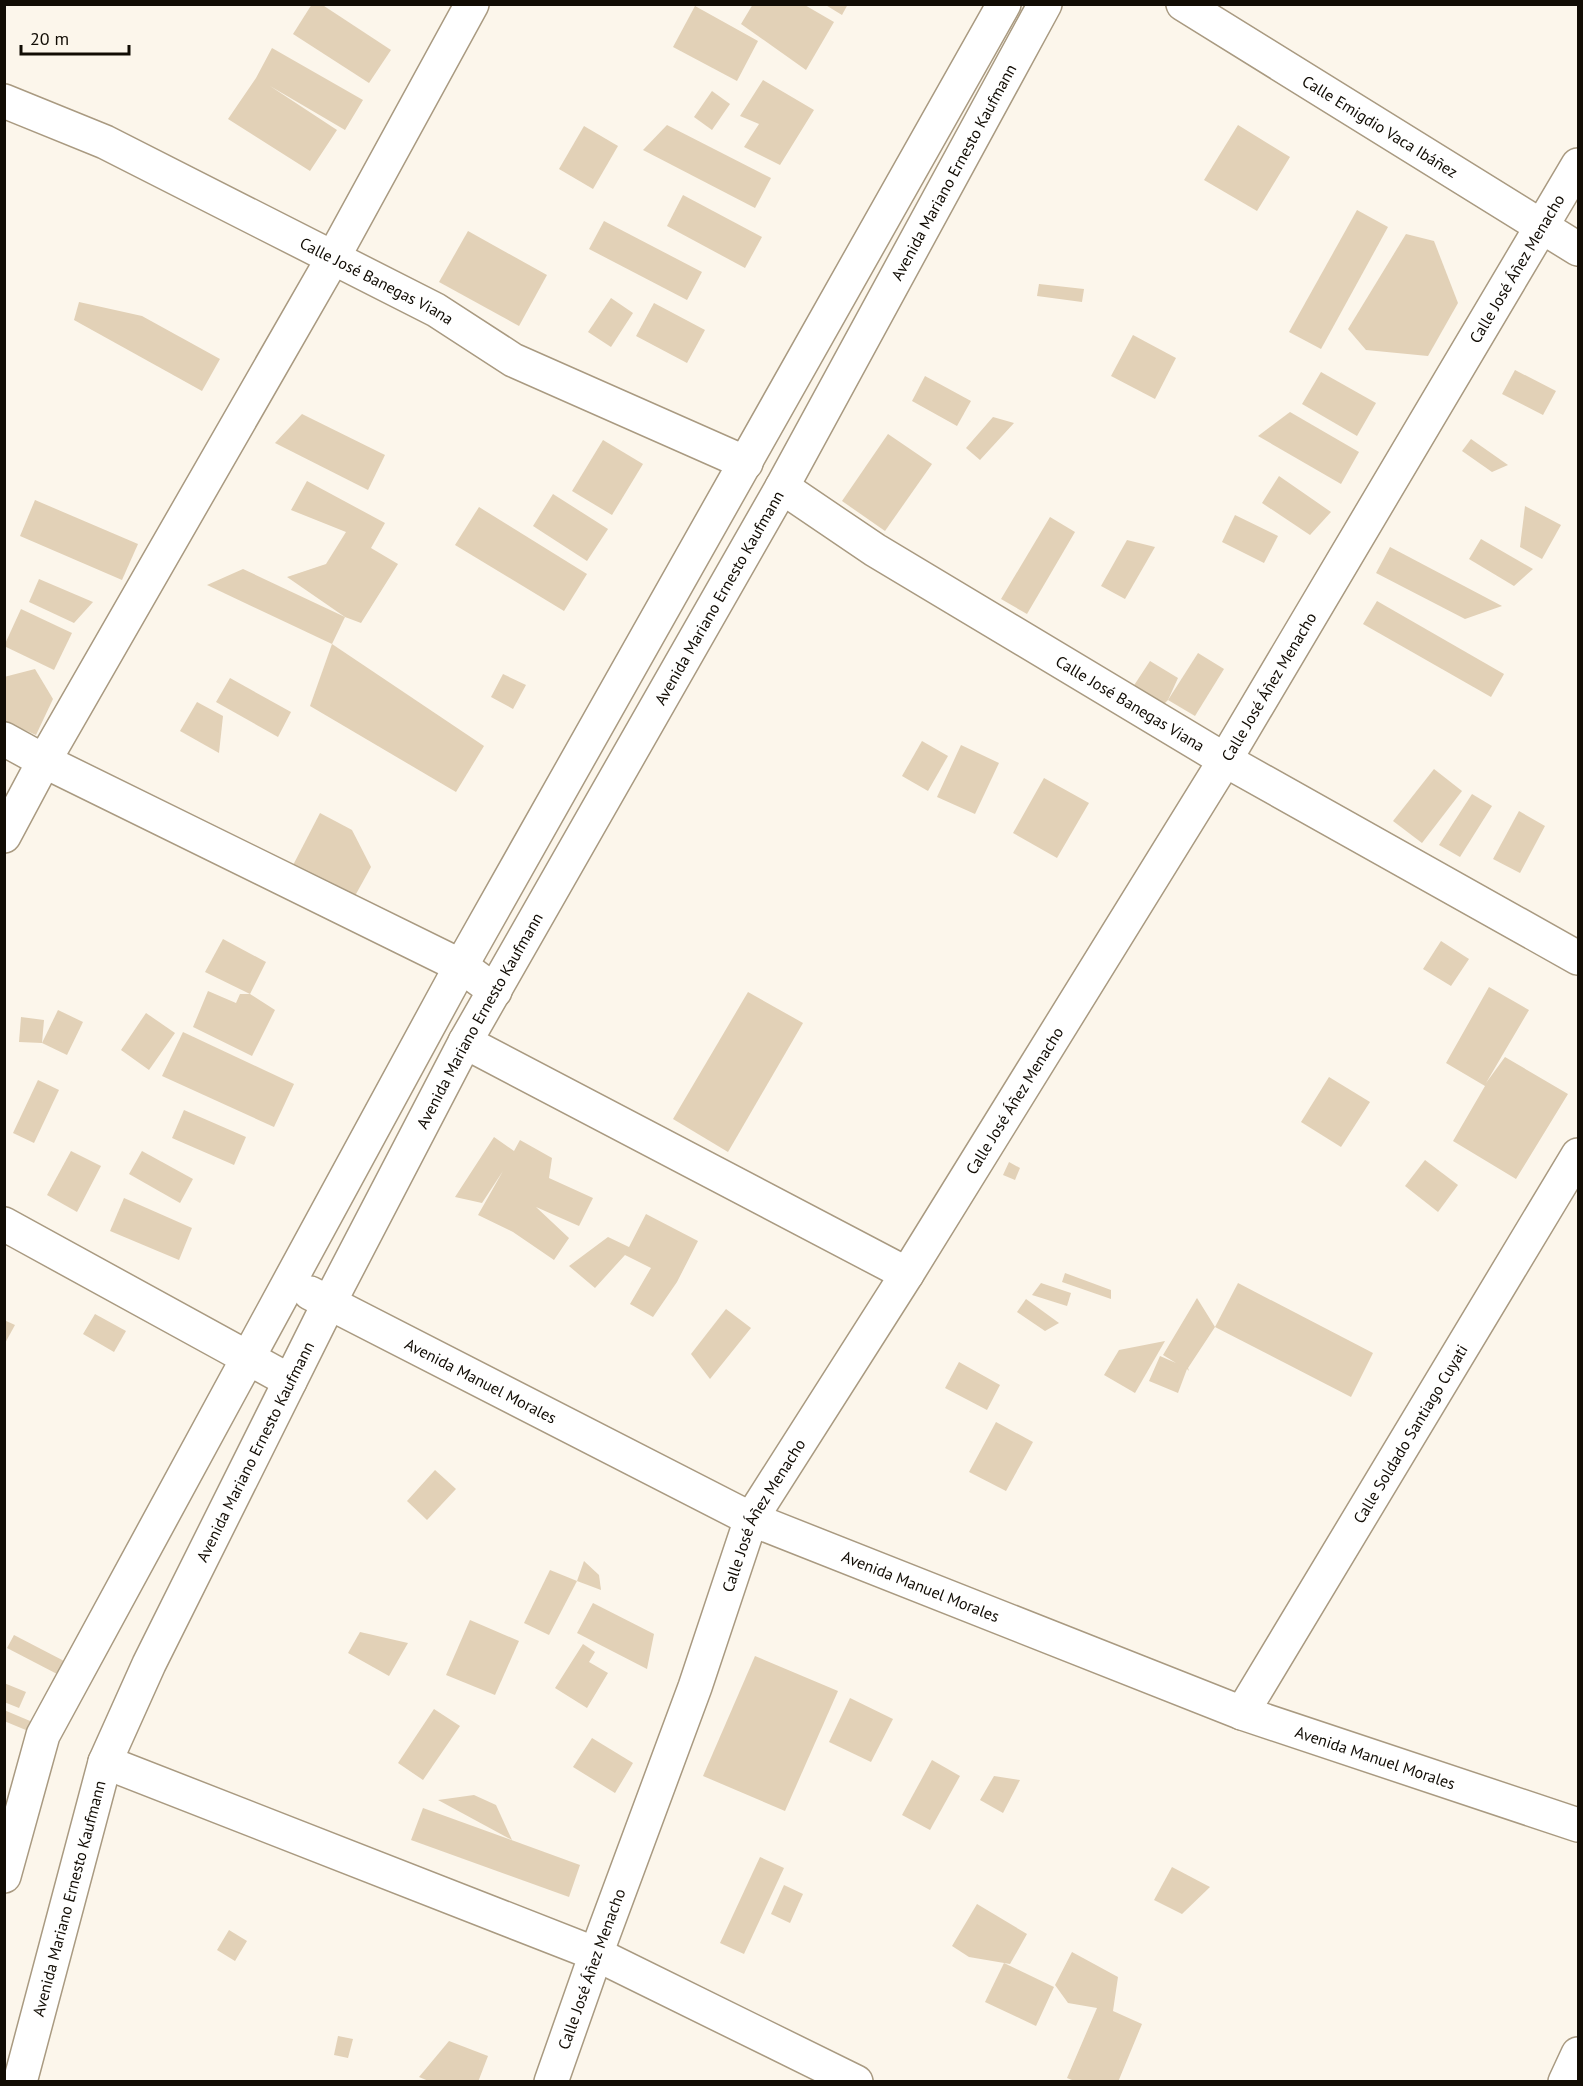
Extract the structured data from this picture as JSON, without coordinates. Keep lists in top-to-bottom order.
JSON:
{
  "streets": {
    "street": [
      "Calle Emigdio Vaca Ibáñez",
      "Avenida Mariano Ernesto Kaufmann",
      "Calle José Áñez Menacho",
      "Calle José Banegas Viana",
      "Avenida Manuel Morales",
      "Calle Soldado Santiago Cuyati"
    ]
  },
  "crossings": [
    ["Calle Emigdio Vaca Ibáñez", "Calle José Áñez Menacho"],
    ["Avenida Mariano Ernesto Kaufmann", "Calle José Banegas Viana"],
    ["Avenida Mariano Ernesto Kaufmann", "Avenida Manuel Morales"],
    ["Calle José Áñez Menacho", "Calle José Banegas Viana"],
    ["Calle José Áñez Menacho", "Avenida Manuel Morales"],
    ["Avenida Manuel Morales", "Calle Soldado Santiago Cuyati"]
  ],
  "scale_bar": "20 m"
}
